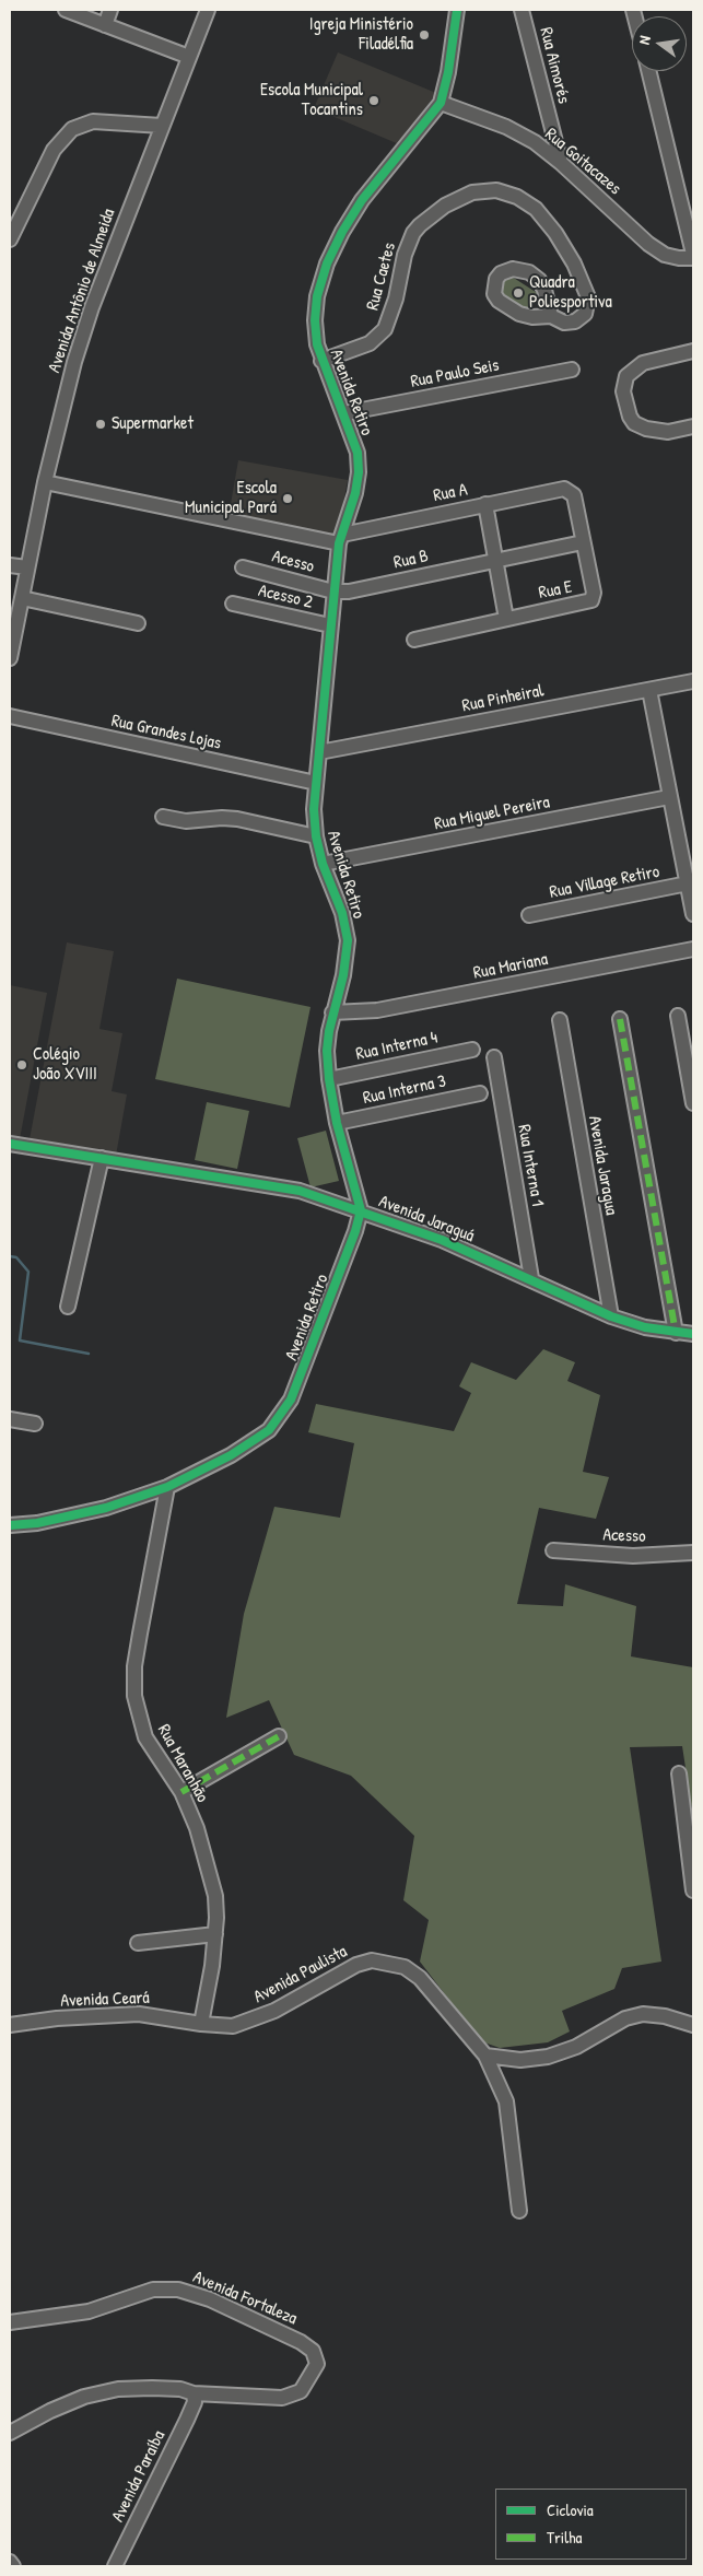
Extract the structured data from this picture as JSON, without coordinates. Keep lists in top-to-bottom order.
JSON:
{
  "streets": {
    "street": [
      "Rua Aimorés",
      "Rua Goitacazes",
      "Rua Caetes",
      "Avenida Antônio de Almeida",
      "Rua Paulo Seis",
      "Avenida Retiro",
      "Rua A",
      "Rua B",
      "Acesso",
      "Rua E",
      "Acesso 2",
      "Rua Pinheiral",
      "Rua Grandes Lojas",
      "Rua Miguel Pereira",
      "Rua Village Retiro",
      "Rua Mariana",
      "Rua Interna 4",
      "Rua Interna 3",
      "Rua Interna 1",
      "Avenida Jaragua",
      "Avenida Jaraguá",
      "Rua Maranhão",
      "Avenida Paulista",
      "Avenida Ceará",
      "Avenida Fortaleza",
      "Avenida Paraíba"
    ]
  },
  "crossings": [
    ["Rua Aimorés", "Rua Goitacazes"],
    ["Rua Goitacazes", "Avenida Retiro"],
    ["Rua Caetes", "Avenida Retiro"],
    ["Rua Paulo Seis", "Avenida Retiro"],
    ["Avenida Retiro", "Rua A"],
    ["Avenida Retiro", "Rua B"],
    ["Avenida Retiro", "Acesso"],
    ["Avenida Retiro", "Acesso 2"],
    ["Avenida Retiro", "Rua Pinheiral"],
    ["Avenida Retiro", "Rua Grandes Lojas"],
    ["Avenida Retiro", "Rua Miguel Pereira"],
    ["Avenida Retiro", "Rua Mariana"],
    ["Avenida Retiro", "Rua Interna 4"],
    ["Avenida Retiro", "Rua Interna 3"],
    ["Avenida Retiro", "Avenida Jaraguá"],
    ["Avenida Retiro", "Rua Maranhão"],
    ["Rua A", "Rua E"],
    ["Rua B", "Acesso"],
    ["Rua B", "Rua E"],
    ["Rua Interna 1", "Avenida Jaraguá"],
    ["Avenida Jaragua", "Avenida Jaraguá"],
    ["Rua Maranhão", "Avenida Paulista"],
    ["Rua Maranhão", "Avenida Ceará"],
    ["Avenida Paulista", "Avenida Ceará"],
    ["Avenida Fortaleza", "Avenida Paraíba"]
  ],
  "places": [
    "Igreja Ministério Filadélfia",
    "Escola Municipal Tocantins",
    "Quadra Poliesportiva",
    "Supermarket",
    "Escola Municipal Pará",
    "Colégio João XVIII"
  ],
  "legend": ["Ciclovia", "Trilha"],
  "north": "left"
}
